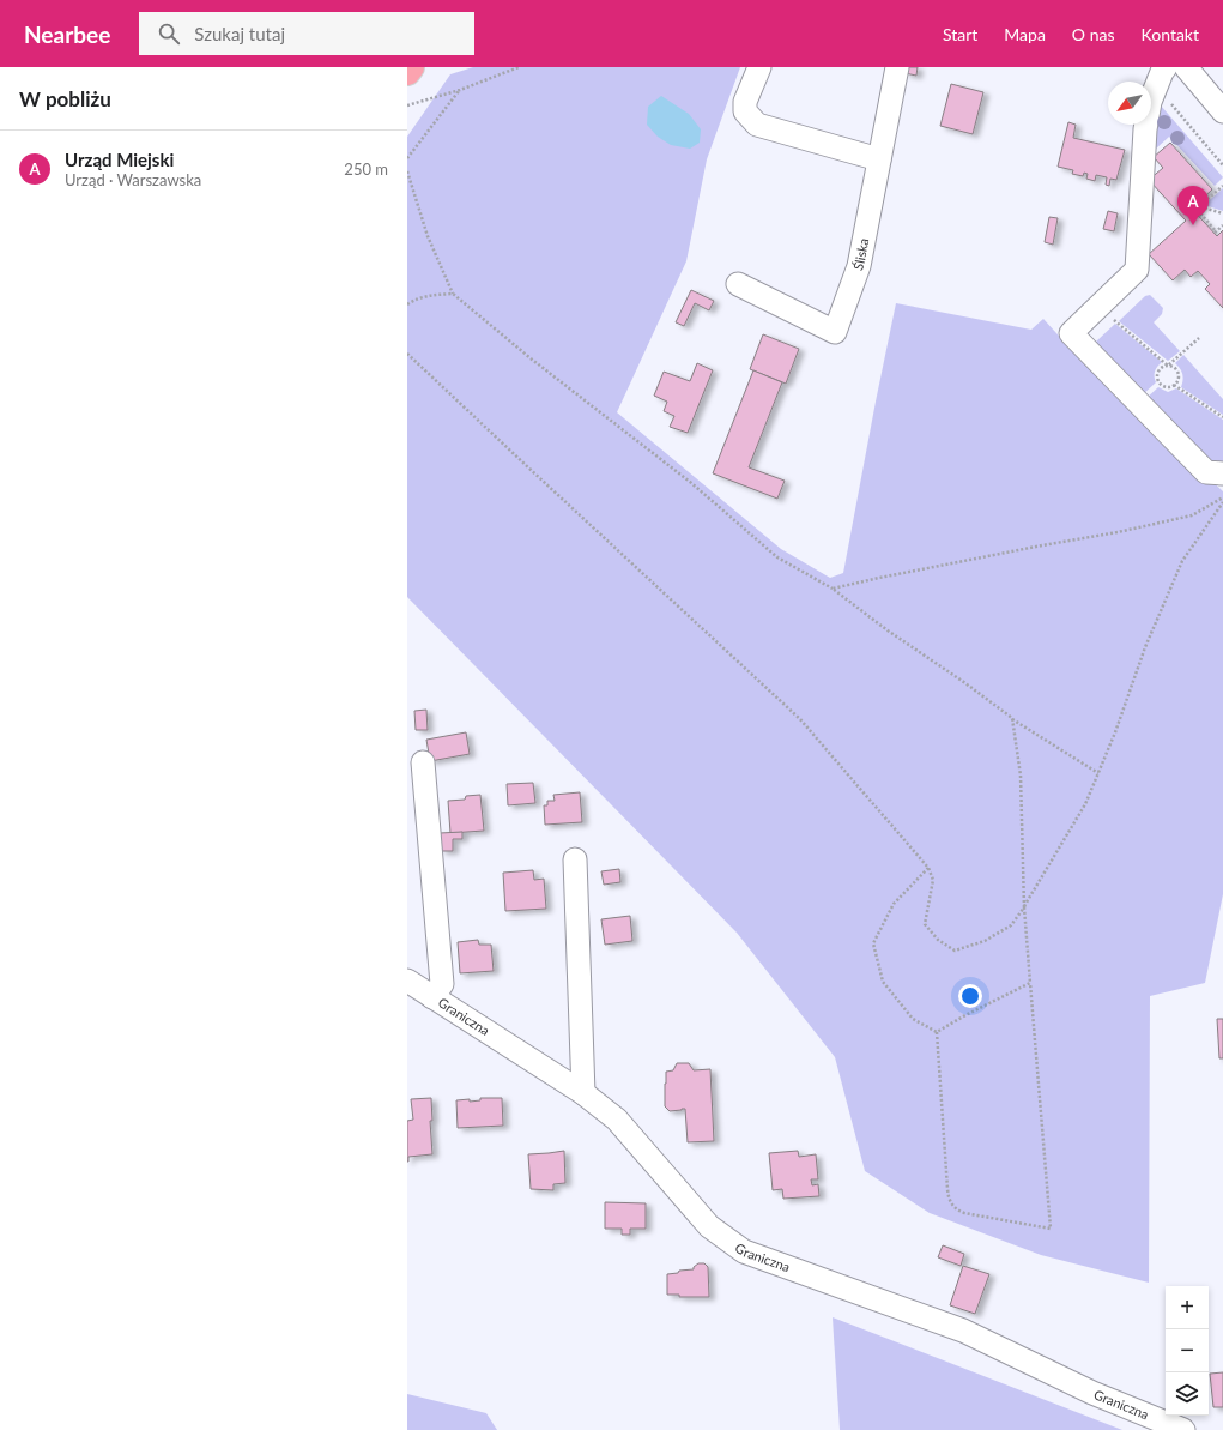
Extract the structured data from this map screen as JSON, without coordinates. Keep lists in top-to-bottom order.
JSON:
{
  "streets": {
    "street": ["Śliska", "Graniczna"]
  },
  "north": "bottom left",
  "page": {
    "header": "Nearbee",
    "search": "Szukaj tutaj",
    "nav": [
      "Start",
      "Mapa",
      "O nas",
      "Kontakt"
    ],
    "heading": "W pobliżu",
    "list": [
      {
        "mark": "A",
        "name": "Urząd Miejski",
        "note": "Urząd · Warszawska",
        "value": "250 m"
      }
    ],
    "pins": "A",
    "map_buttons": ["+", "−"]
  }
}
